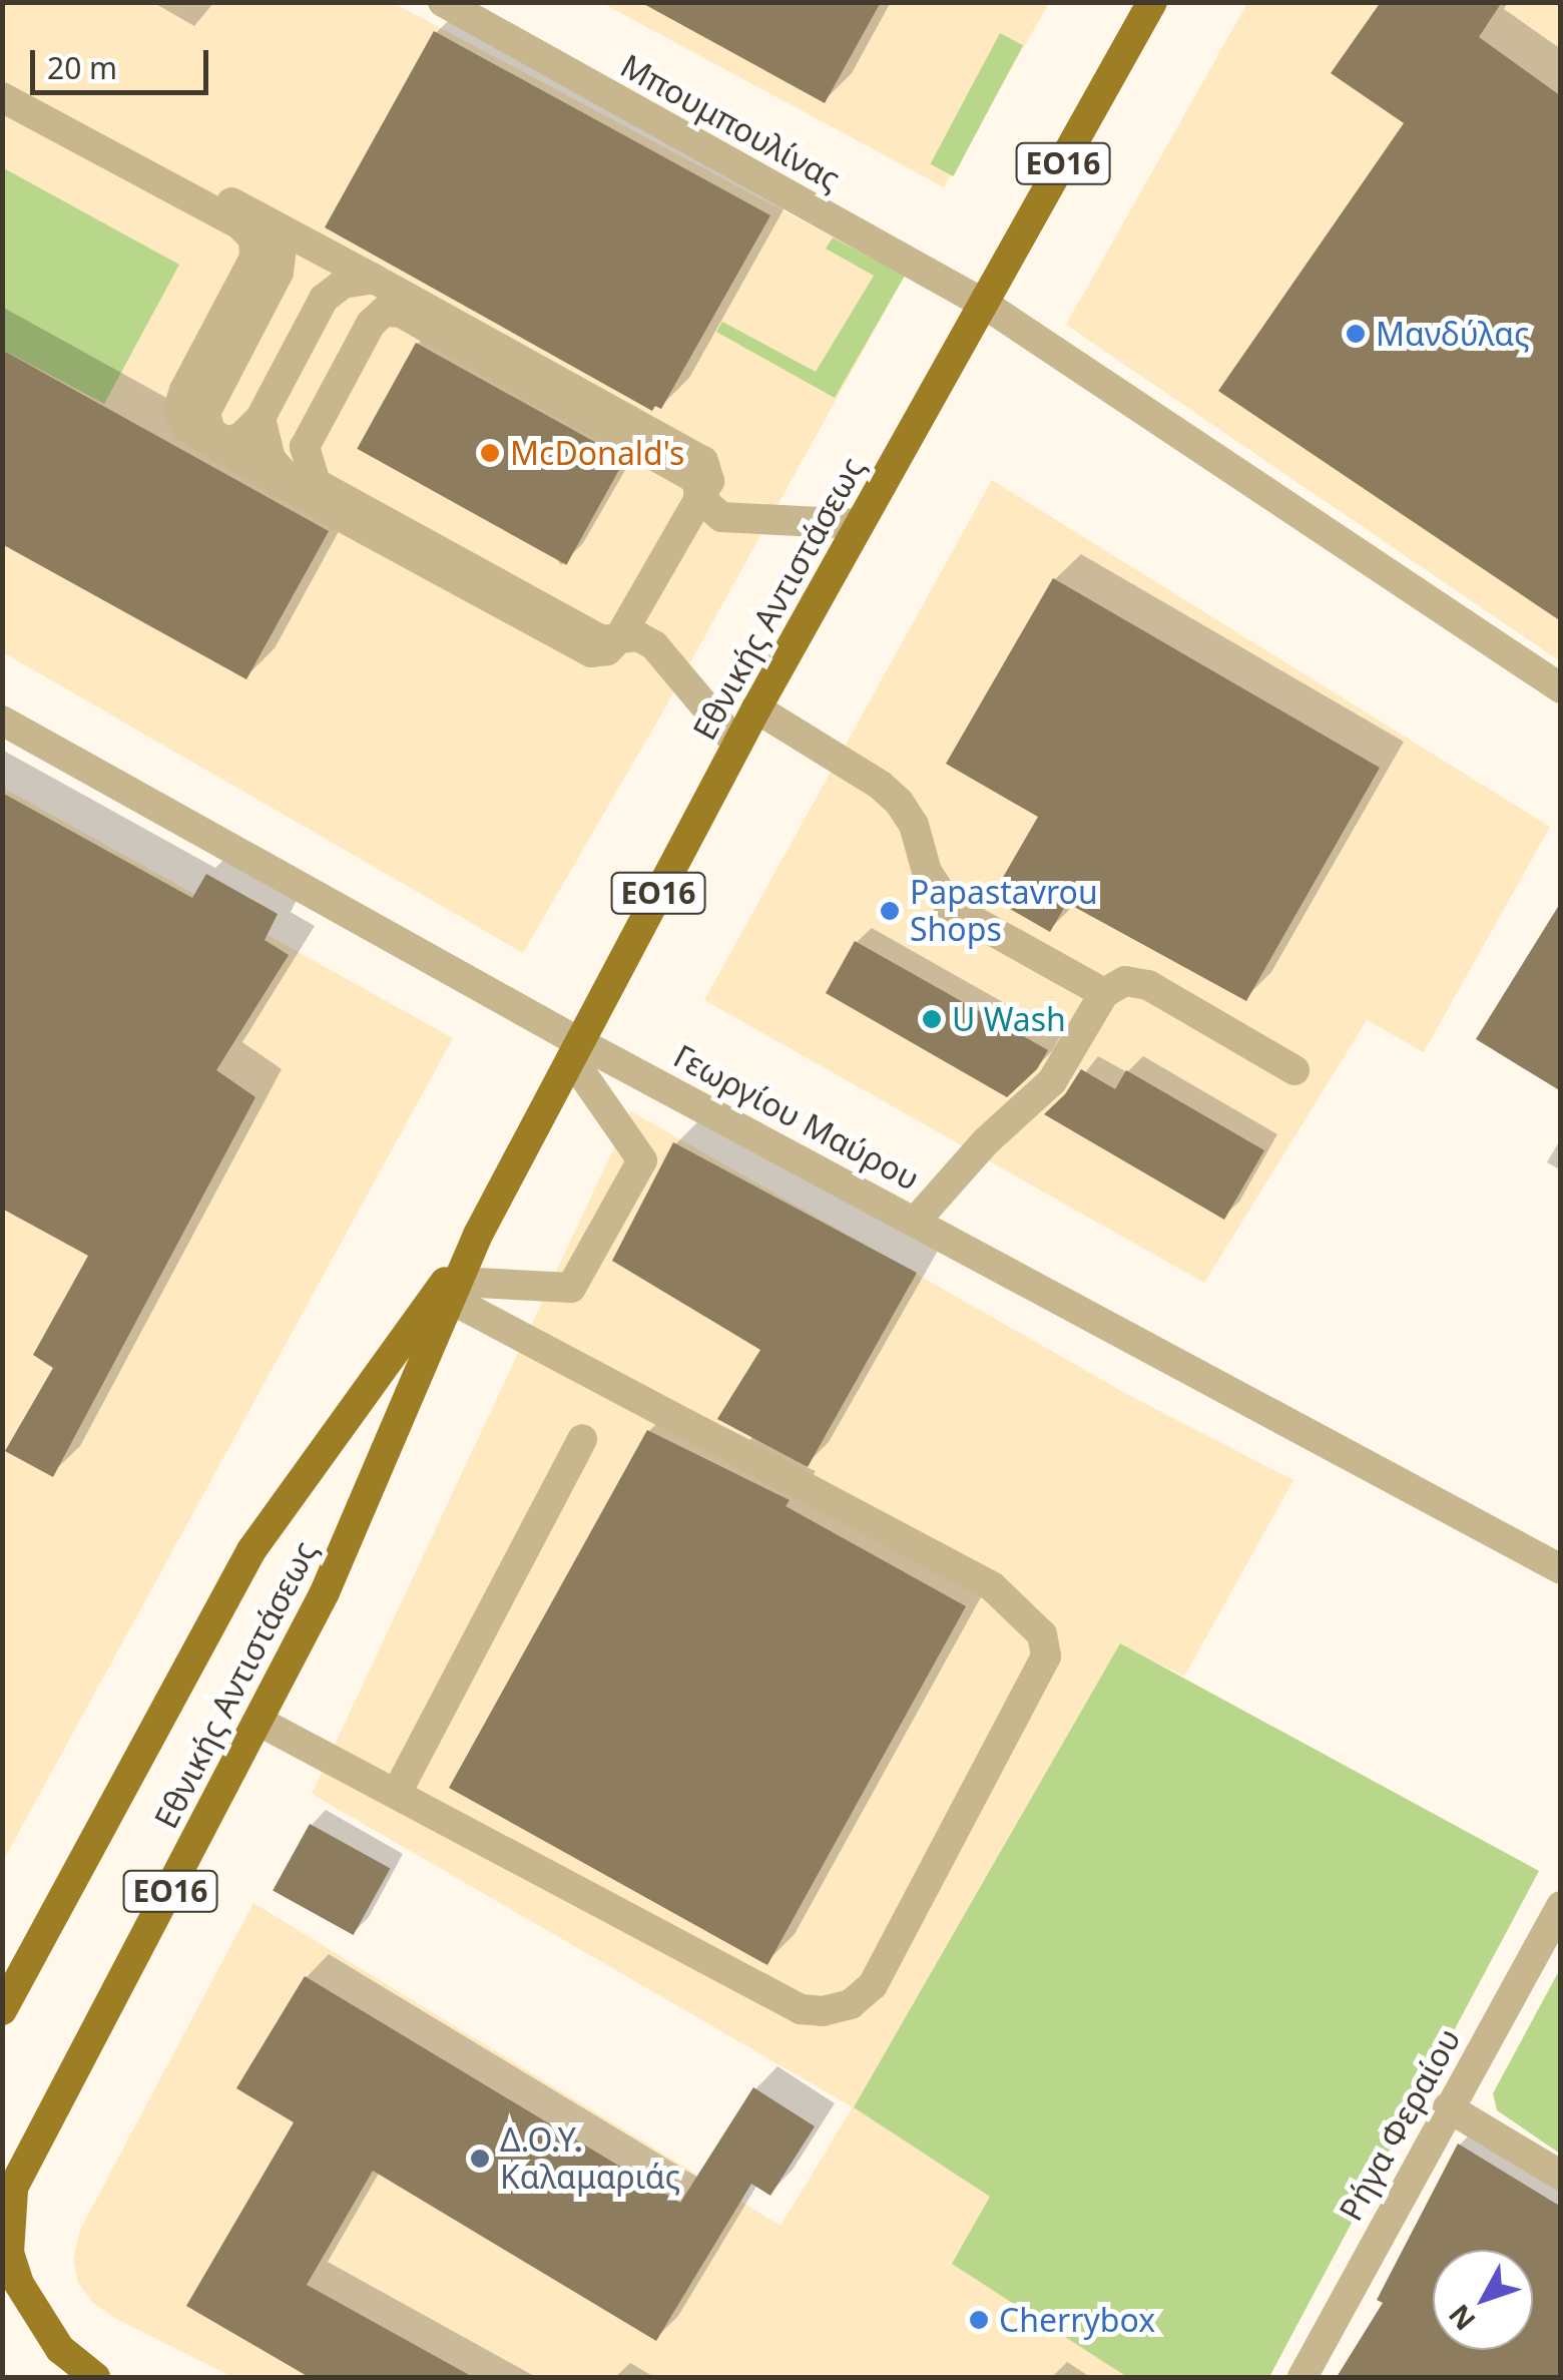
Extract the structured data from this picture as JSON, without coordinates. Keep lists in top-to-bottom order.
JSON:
{
  "streets": {
    "main road": ["ΕΟ16", "Εθνικής Αντιστάσεως"],
    "street": ["Μπουμπουλίνας", "Γεωργίου Μαύρου", "Ρήγα Φεραίου"]
  },
  "crossings": [
    ["Μπουμπουλίνας", "Εθνικής Αντιστάσεως"],
    ["Εθνικής Αντιστάσεως", "Γεωργίου Μαύρου"]
  ],
  "places": [
    "Μανδύλας",
    "McDonald's",
    "Papastavrou Shops",
    "U Wash",
    "Δ.Ο.Υ. Καλαμαριάς",
    "Cherrybox"
  ],
  "scale_bar": "20 m",
  "north": "bottom left"
}
